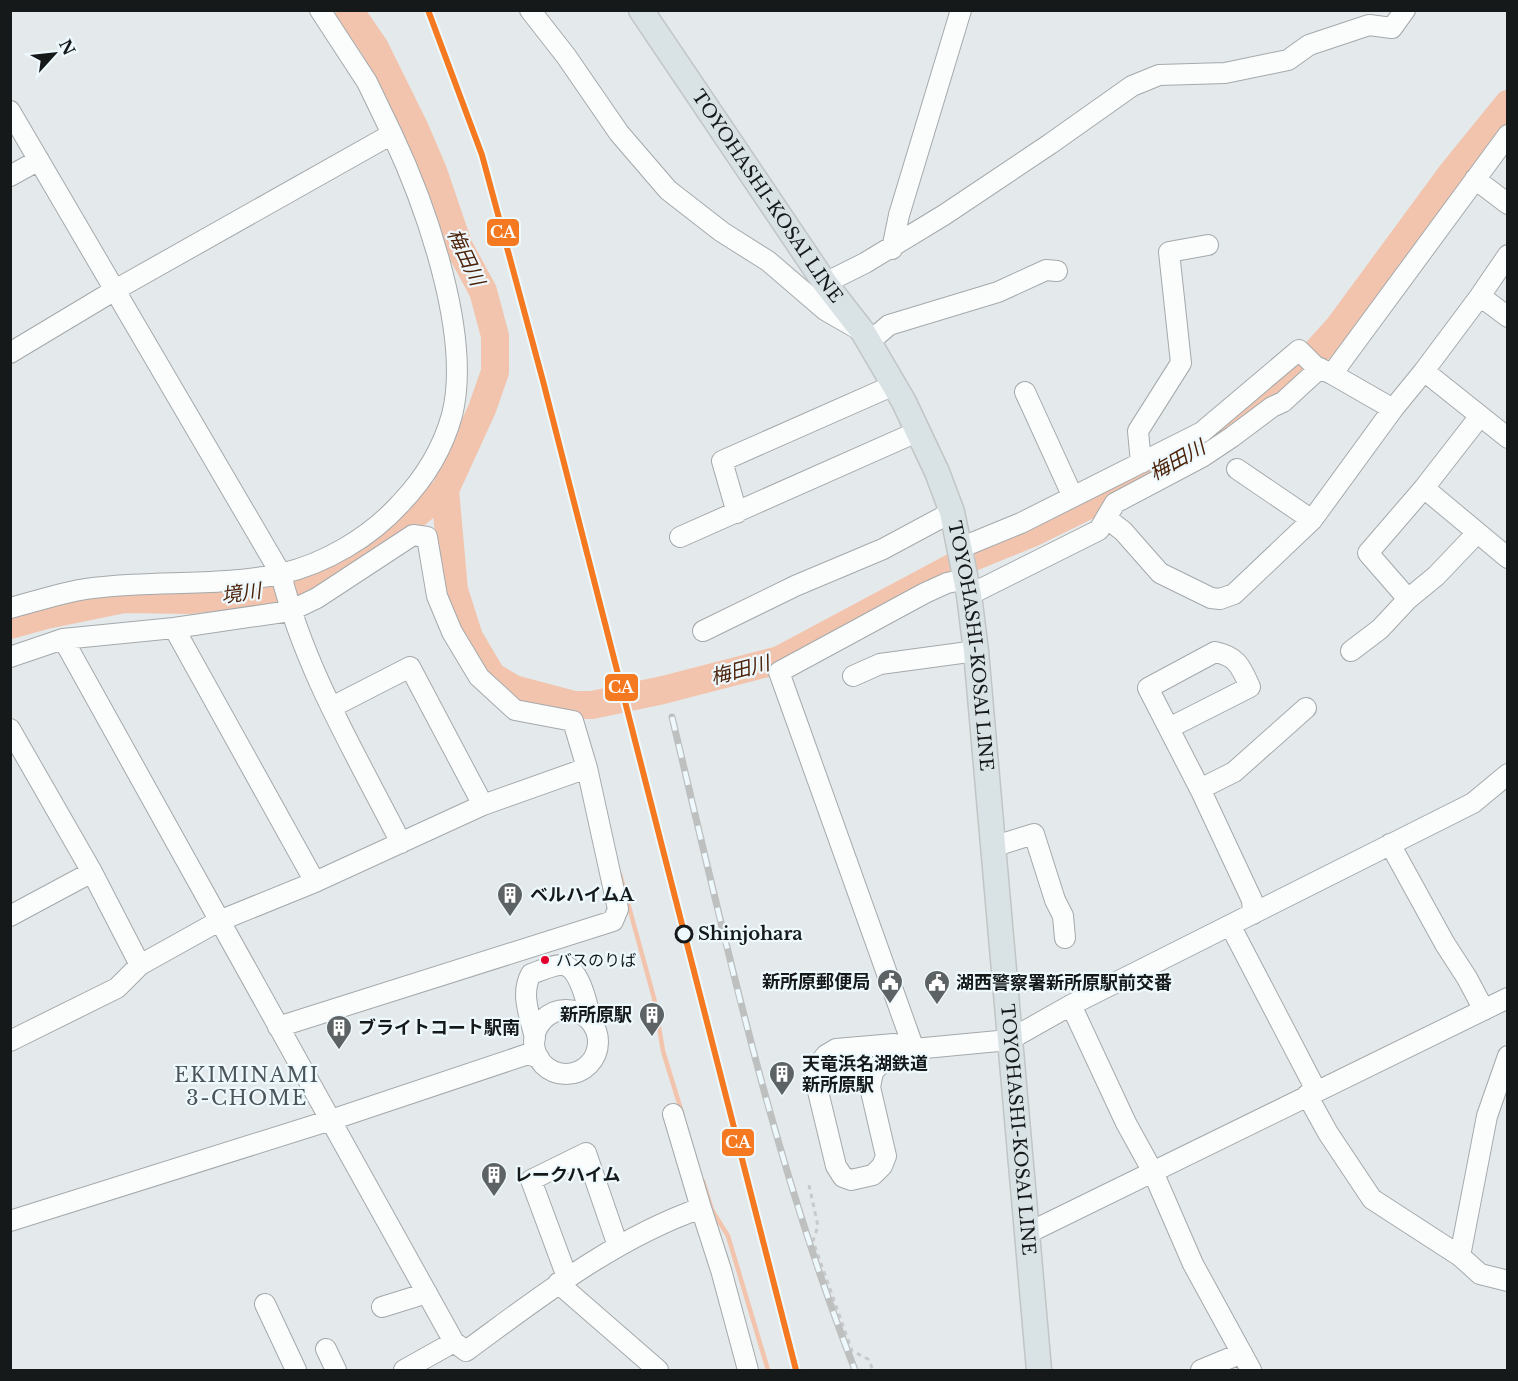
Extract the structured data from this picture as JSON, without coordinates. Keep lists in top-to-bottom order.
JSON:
{
  "streets": {
    "main road": ["TOYOHASHI-KOSAI LINE"]
  },
  "districts": ["EKIMINAMI 3-CHOME"],
  "water": ["梅田川", "境川"],
  "places": {
    "building": [
      "ベルハイムA",
      "新所原駅",
      "ブライトコート駅南",
      "天竜浜名湖鉄道 新所原駅",
      "レークハイム"
    ],
    "other": ["Shinjohara", "バスのりば"],
    "public building": ["新所原郵便局", "湖西警察署新所原駅前交番"]
  },
  "lines": ["transit line CA"],
  "north": "top right"
}
